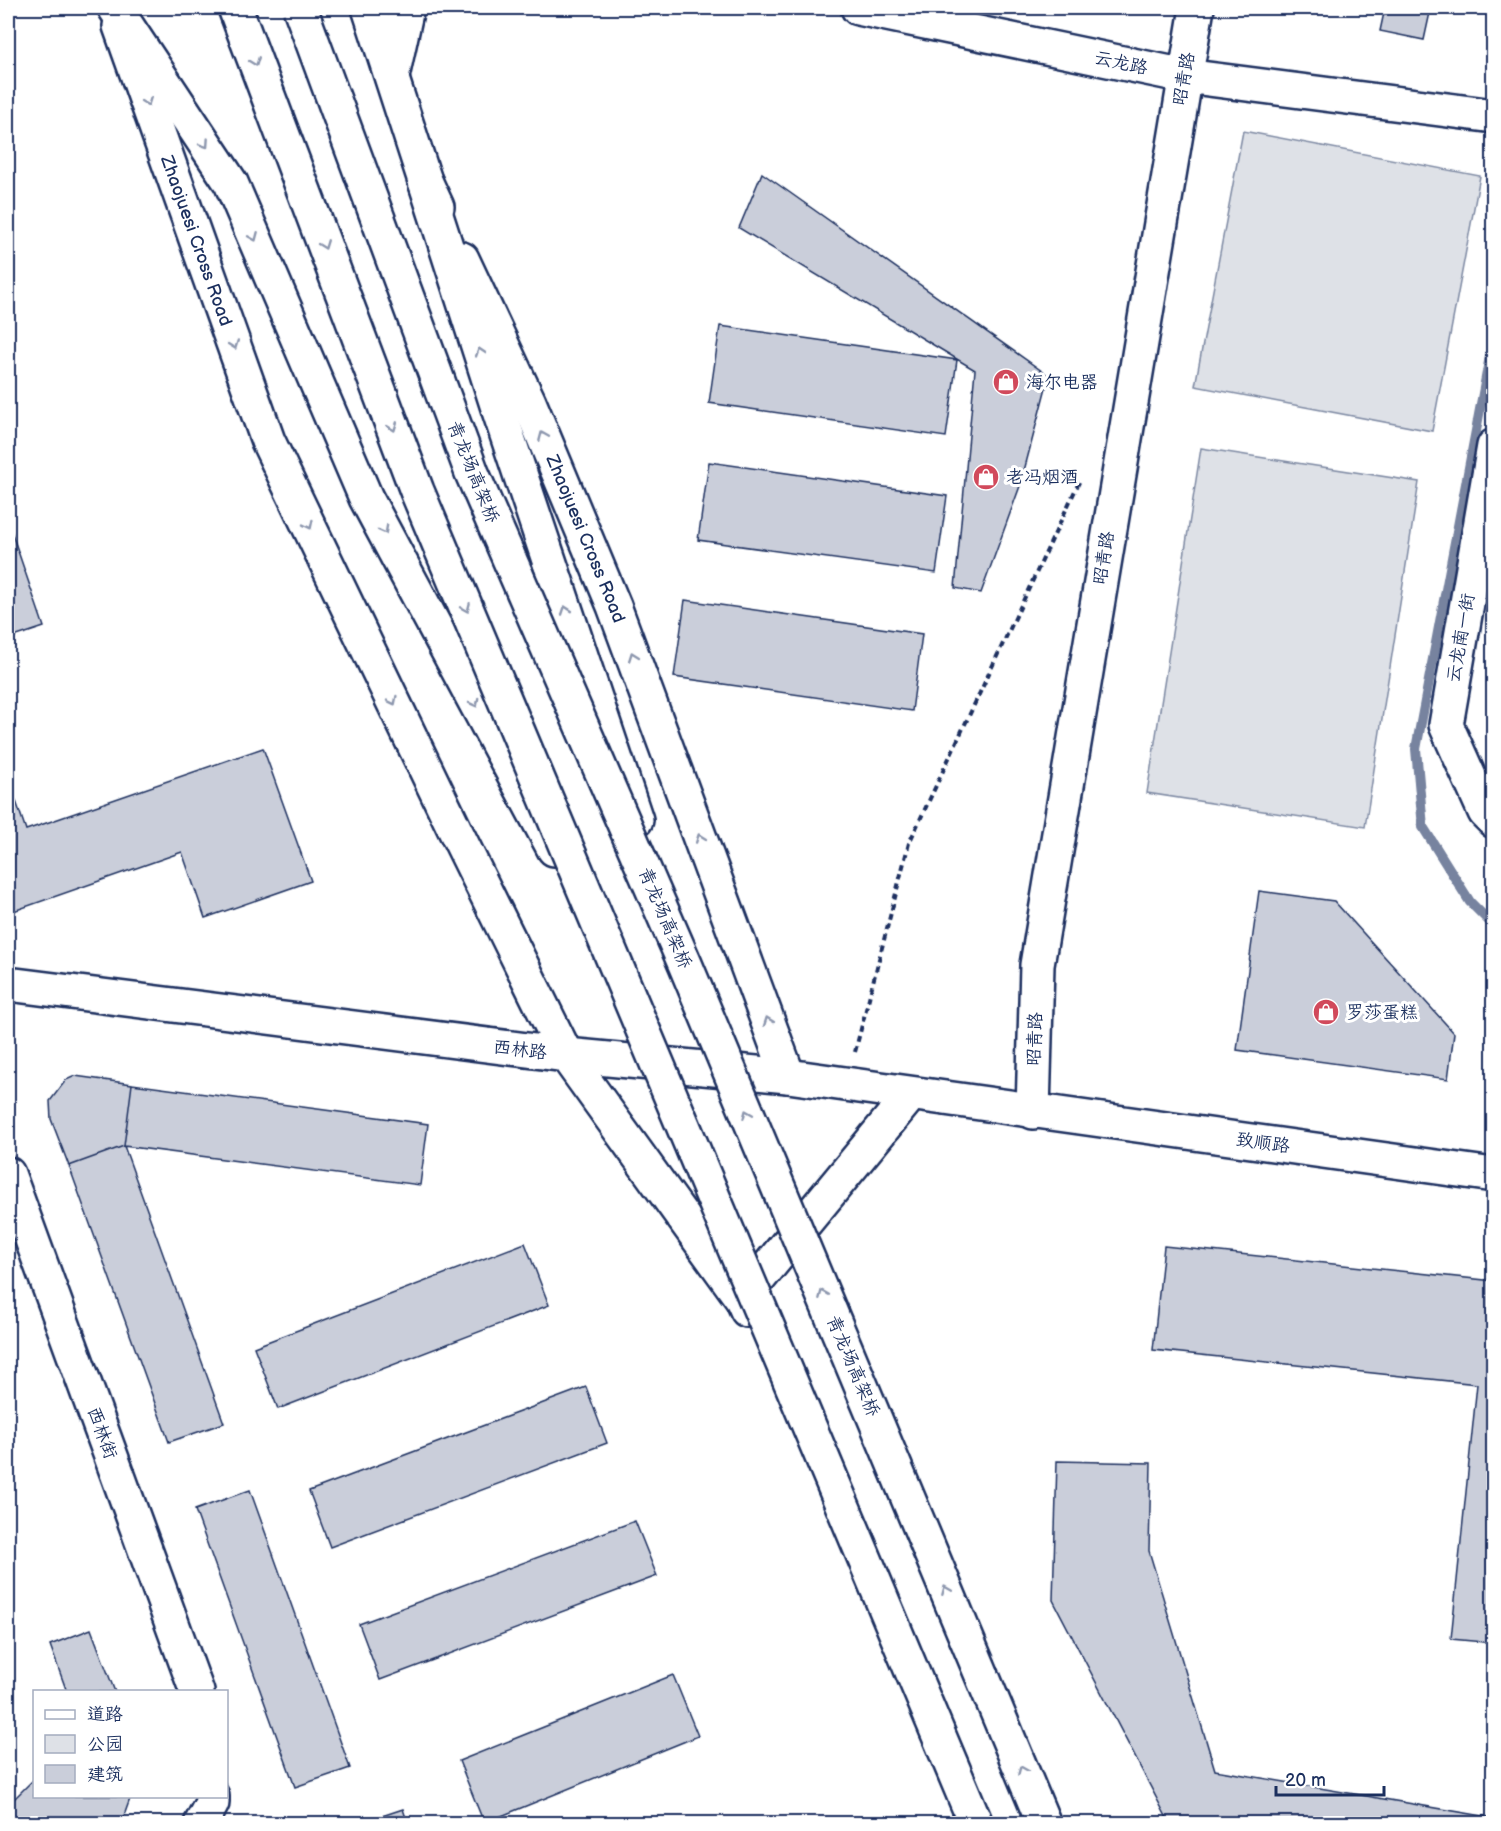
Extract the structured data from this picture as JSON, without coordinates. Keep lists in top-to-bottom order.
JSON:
{
  "streets": {
    "main road": [
      "云龙路",
      "昭青路",
      "Zhaojuesi Cross Road",
      "青龙场高架桥",
      "云龙南一街",
      "西林路",
      "致顺路",
      "西林街"
    ]
  },
  "crossings": [
    ["云龙路", "昭青路"],
    ["昭青路", "西林路"],
    ["昭青路", "致顺路"],
    ["Zhaojuesi Cross Road", "西林路"],
    ["西林路", "致顺路"]
  ],
  "places": {
    "shop": ["海尔电器", "老冯烟酒", "罗莎蛋糕"]
  },
  "legend": ["道路", "公园", "建筑"],
  "scale_bar": "20 m"
}
